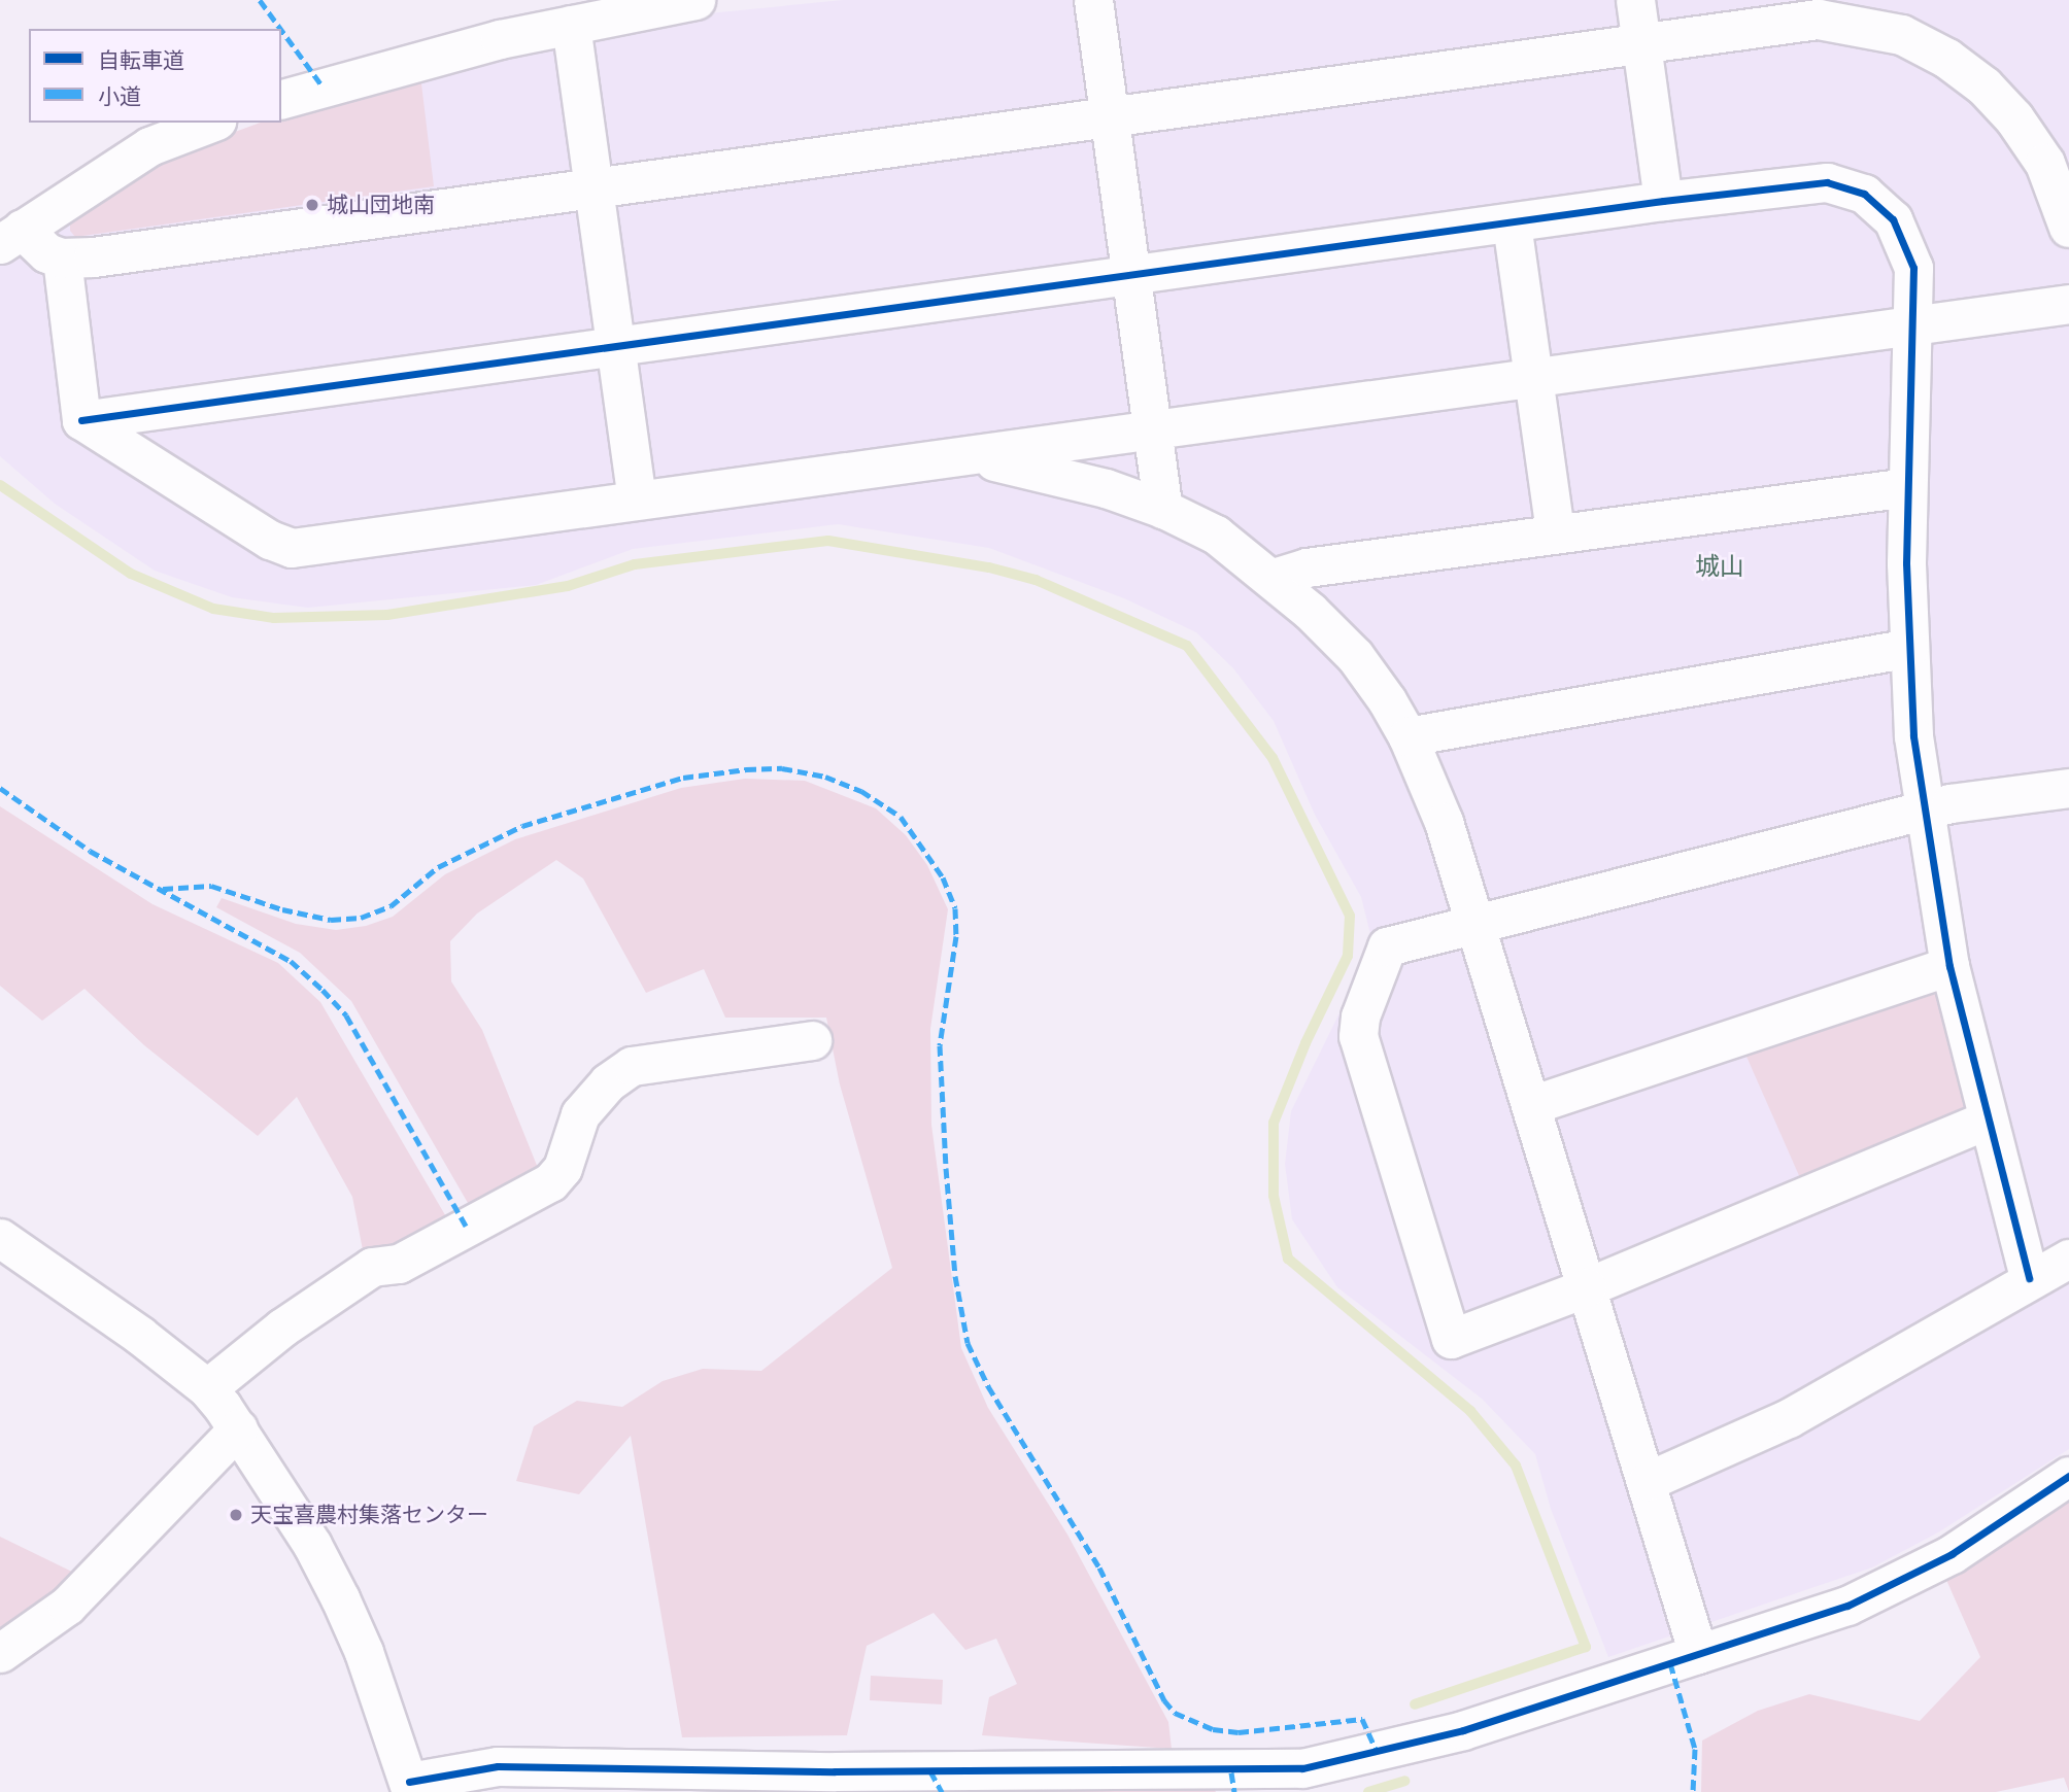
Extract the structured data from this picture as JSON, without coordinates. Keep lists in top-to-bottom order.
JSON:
{
  "districts": ["城山"],
  "places": ["城山団地南", "天宝喜農村集落センター"],
  "legend": ["自転車道", "小道"]
}
